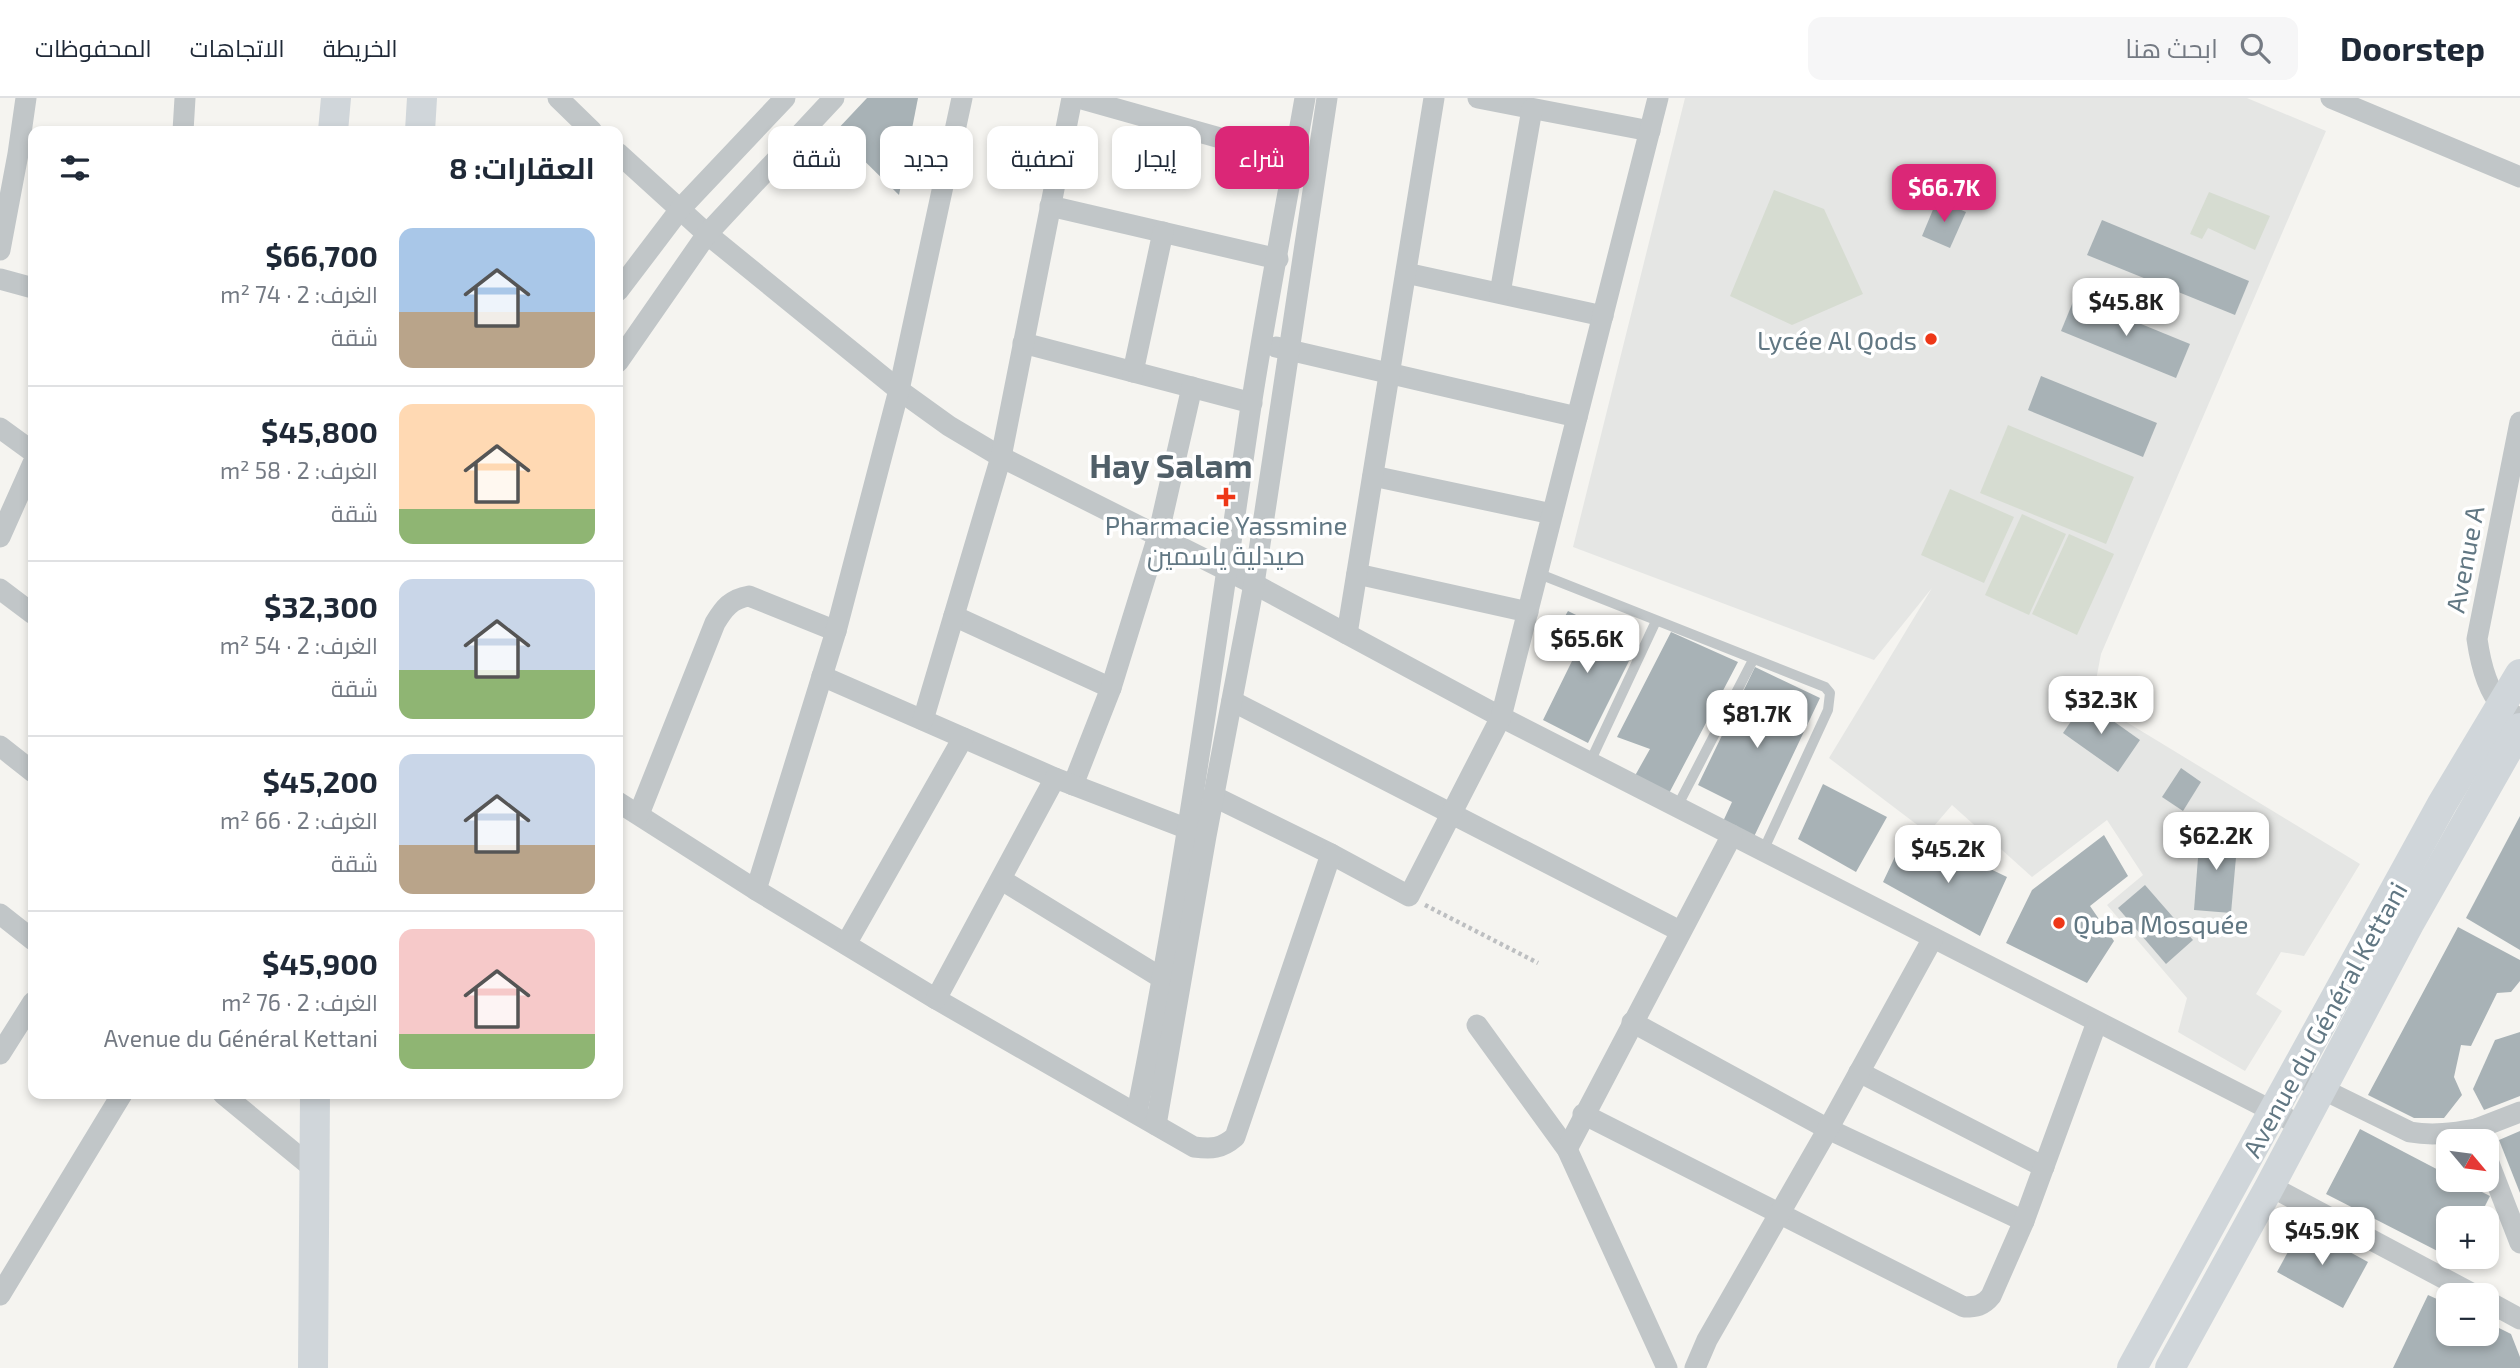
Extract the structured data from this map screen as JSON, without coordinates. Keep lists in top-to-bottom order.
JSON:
{
  "streets": {
    "street": ["Avenue A", "Avenue du Général Kettani"]
  },
  "crossings": [
    ["Avenue A", "Avenue du Général Kettani"]
  ],
  "districts": ["Hay Salam"],
  "places": {
    "other": ["Lycée Al Qods", "Quba Mosquée"],
    "health": ["Pharmacie Yassmine صيدلية ياسمين"]
  },
  "north": "bottom right",
  "page": {
    "header": "Doorstep",
    "search": "ابحث هنا",
    "nav": ["الخريطة", "الاتجاهات", "المحفوظات"],
    "chip": [
      "شراء",
      "إيجار",
      "تصفية",
      "جديد",
      "شقة"
    ],
    "heading": "العقارات: 8",
    "price": [
      "$66.7K",
      "$45.8K",
      "$65.6K",
      "$32.3K",
      "$81.7K",
      "$62.2K",
      "$45.2K",
      "$45.9K"
    ],
    "list": [
      {
        "name": "$66,700",
        "note": "الغرف: 2 · 74 m² · شقة"
      },
      {
        "name": "$45,800",
        "note": "الغرف: 2 · 58 m² · شقة"
      },
      {
        "name": "$32,300",
        "note": "الغرف: 2 · 54 m² · شقة"
      },
      {
        "name": "$45,200",
        "note": "الغرف: 2 · 66 m² · شقة"
      },
      {
        "name": "$45,900",
        "note": "الغرف: 2 · 76 m² · Avenue du Général Kettani"
      }
    ],
    "map_buttons": ["+", "−"]
  }
}
